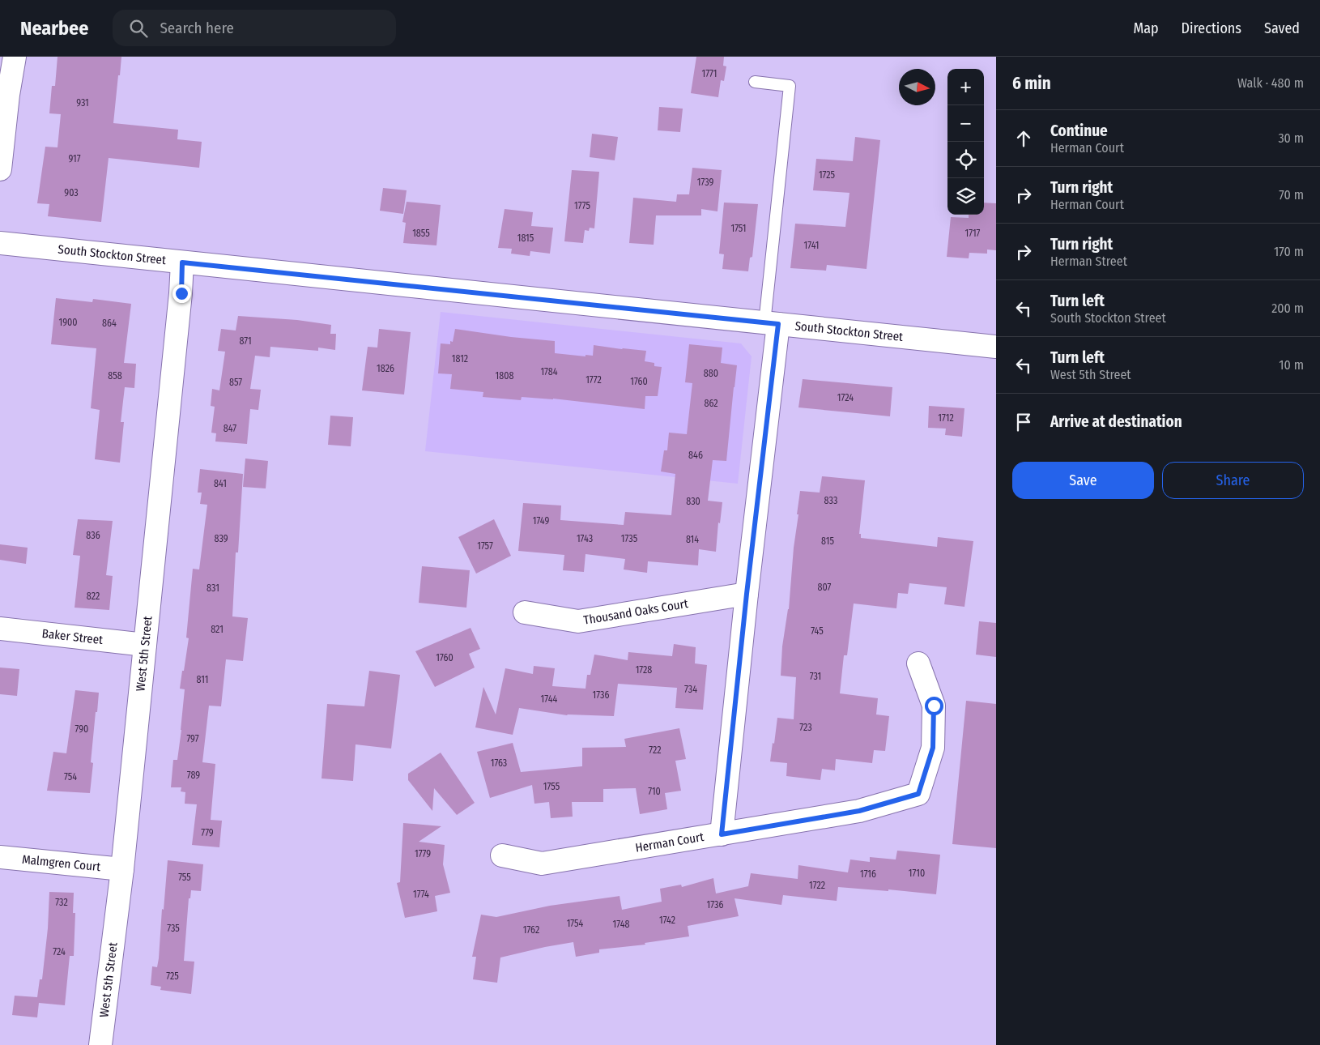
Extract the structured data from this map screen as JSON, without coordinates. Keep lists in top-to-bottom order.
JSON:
{
  "streets": {
    "street": [
      "South Stockton Street",
      "Thousand Oaks Court",
      "Baker Street",
      "West 5th Street",
      "Herman Court",
      "Malmgren Court"
    ]
  },
  "crossings": [
    ["South Stockton Street", "West 5th Street"],
    ["Baker Street", "West 5th Street"],
    ["West 5th Street", "Malmgren Court"]
  ],
  "house_numbers": [
    "1771",
    "931",
    "917",
    "1725",
    "1739",
    "903",
    "1775",
    "1751",
    "1855",
    "1717",
    "1815",
    "1741",
    "1900",
    "864",
    "871",
    "1812",
    "1826",
    "1784",
    "880",
    "858",
    "1808",
    "1772",
    "1760",
    "857",
    "1724",
    "862",
    "1712",
    "847",
    "846",
    "841",
    "833",
    "830",
    "1749",
    "836",
    "839",
    "1743",
    "1735",
    "814",
    "815",
    "1757",
    "807",
    "831",
    "822",
    "821",
    "745",
    "1760",
    "1728",
    "731",
    "811",
    "734",
    "1736",
    "1744",
    "723",
    "790",
    "797",
    "722",
    "1763",
    "789",
    "754",
    "1755",
    "710",
    "779",
    "1779",
    "1710",
    "1716",
    "755",
    "1722",
    "1774",
    "732",
    "1736",
    "1742",
    "1754",
    "1748",
    "735",
    "1762",
    "724",
    "725"
  ],
  "north": "right",
  "page": {
    "header": "Nearbee",
    "search": "Search here",
    "nav": ["Map", "Directions", "Saved"],
    "heading": ["6 min", "Walk · 480 m"],
    "map_buttons": ["+", "−"],
    "list": [
      ["Continue", "Herman Court", "30 m"],
      ["Turn right", "Herman Court", "70 m"],
      ["Turn right", "Herman Street", "170 m"],
      ["Turn left", "South Stockton Street", "200 m"],
      ["Turn left", "West 5th Street", "10 m"],
      "Arrive at destination"
    ],
    "buttons": ["Save", "Share"]
  }
}
